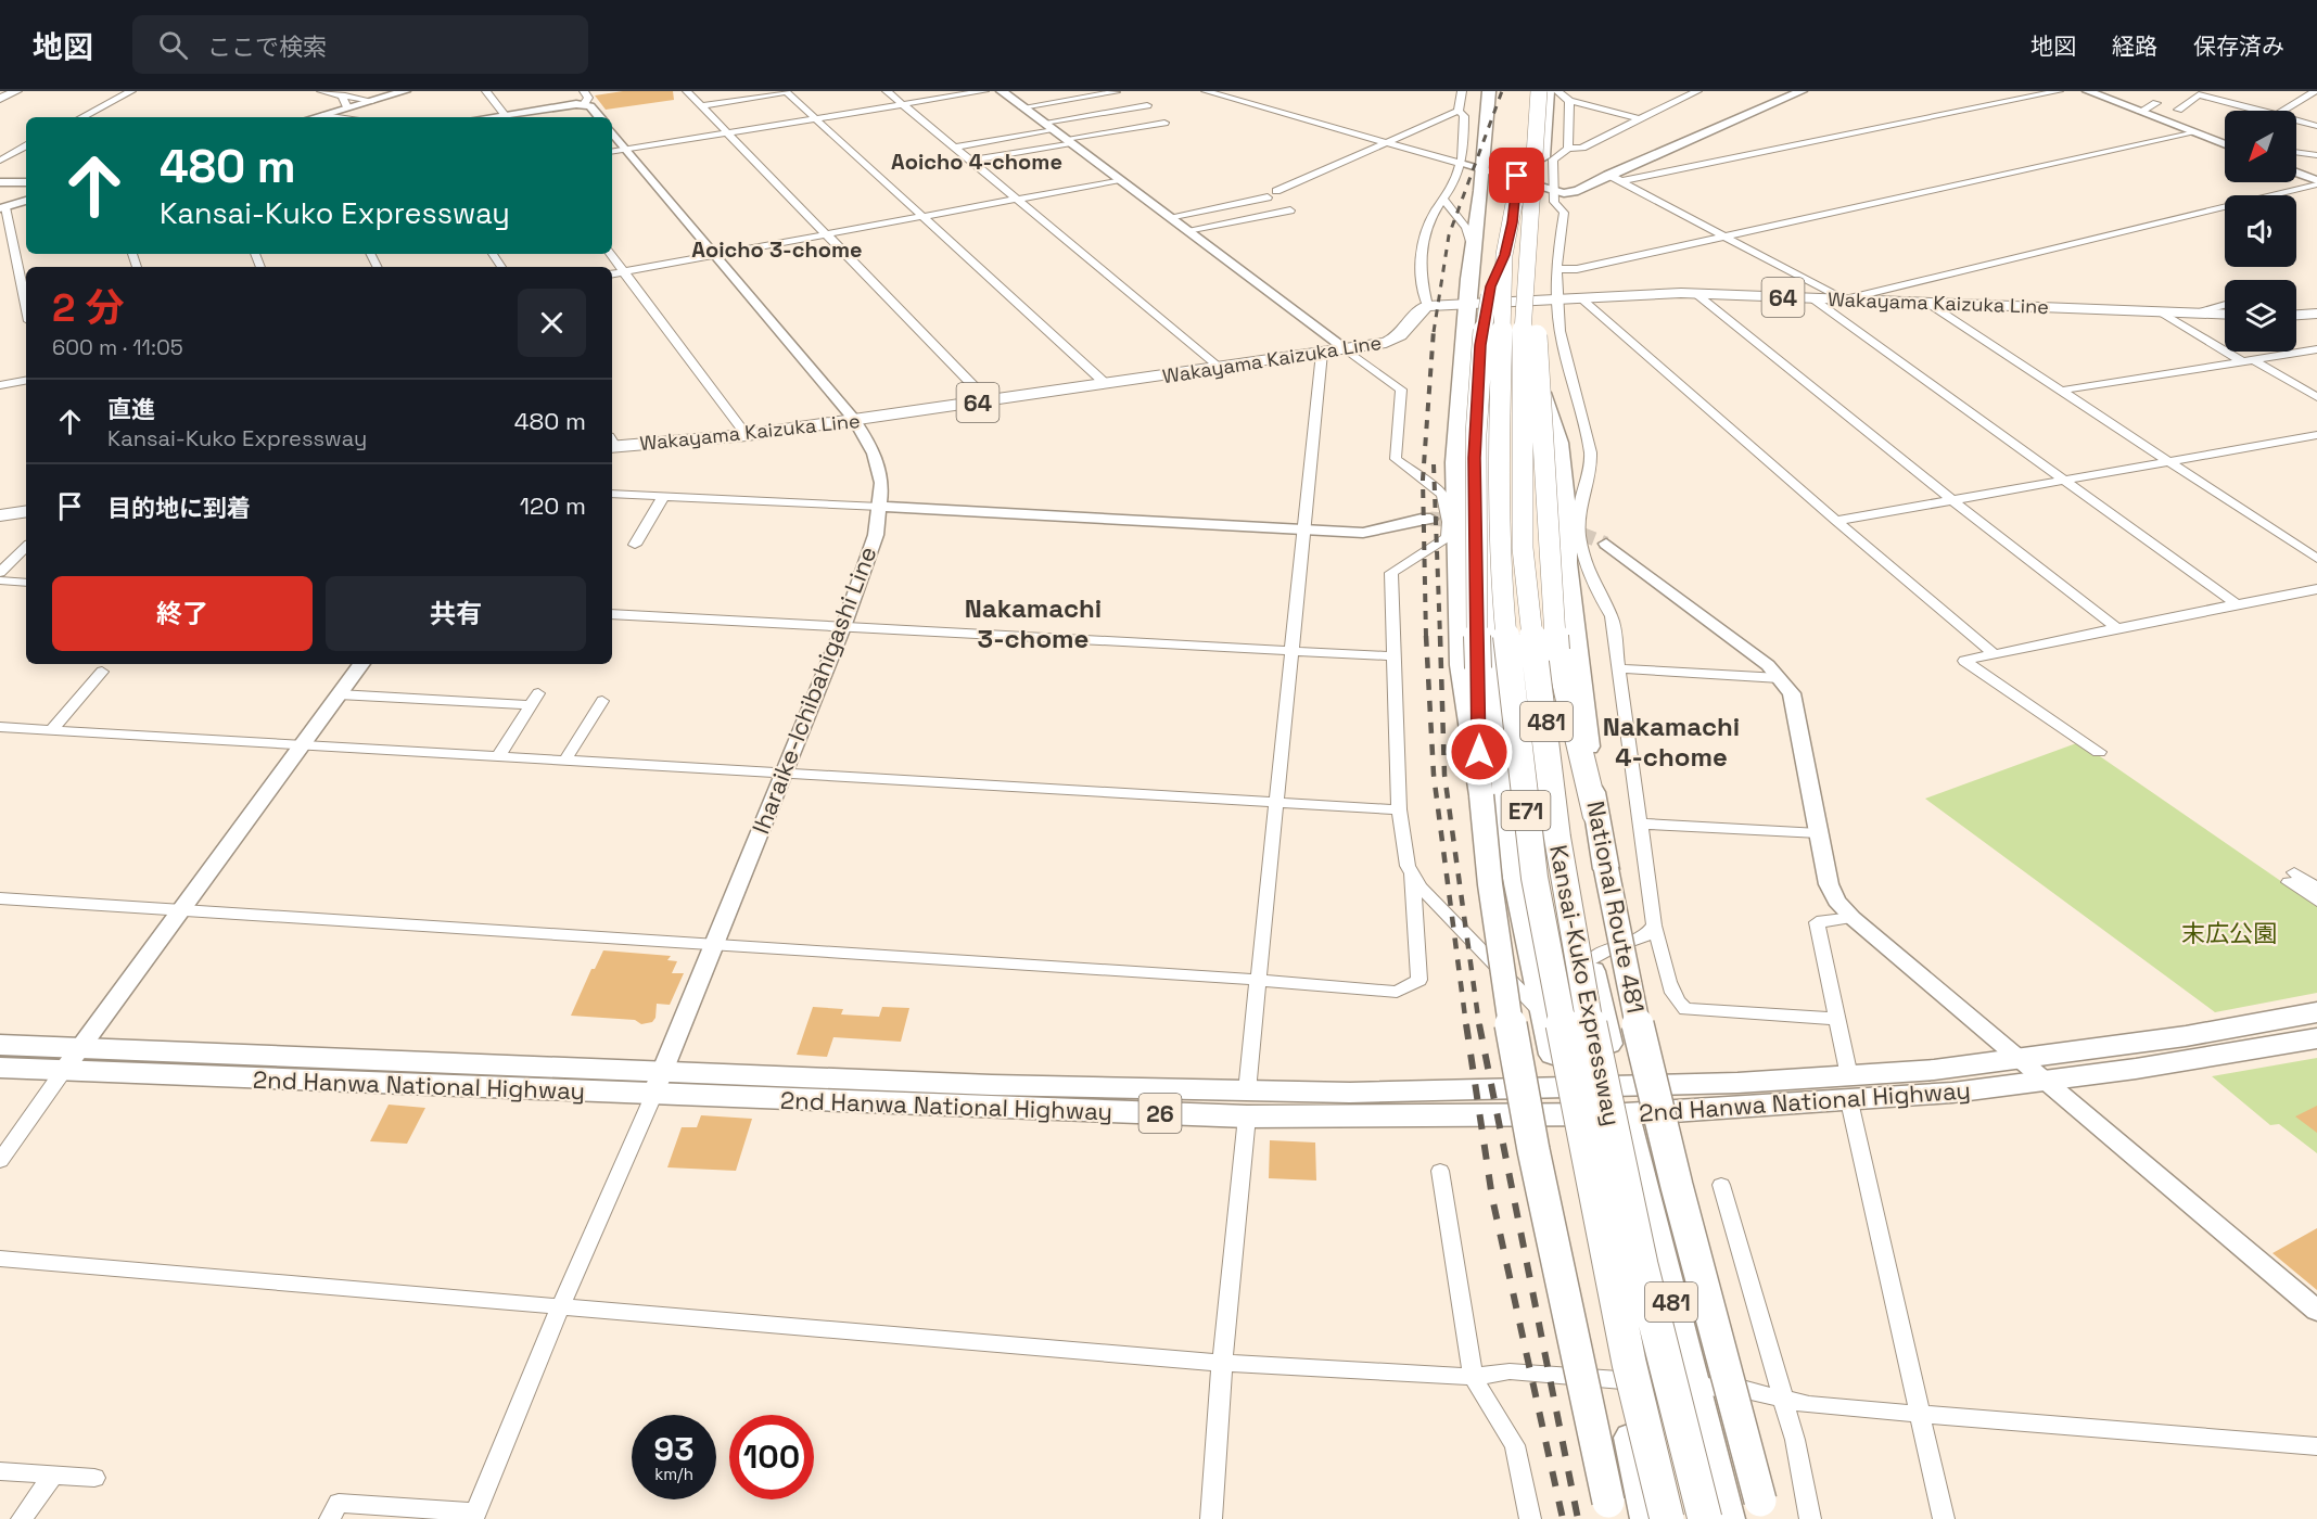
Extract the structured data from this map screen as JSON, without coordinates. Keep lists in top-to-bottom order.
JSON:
{
  "streets": {
    "highway": [
      "481",
      "E71",
      "National Route 481",
      "Kansai-Kuko Expressway",
      "2nd Hanwa National Highway",
      "26"
    ],
    "main road": ["64", "Wakayama Kaizuka Line"],
    "street": ["Iharaike-Ichibahigashi Line"]
  },
  "crossings": [
    ["Wakayama Kaizuka Line", "Iharaike-Ichibahigashi Line"],
    ["Wakayama Kaizuka Line", "481"],
    ["Wakayama Kaizuka Line", "National Route 481"],
    ["Iharaike-Ichibahigashi Line", "2nd Hanwa National Highway"],
    ["481", "National Route 481"],
    ["481", "2nd Hanwa National Highway"]
  ],
  "districts": [
    "Aoicho 4-chome",
    "Aoicho 3-chome",
    "Nakamachi 3-chome",
    "Nakamachi 4-chome"
  ],
  "parks": ["末広公園"],
  "north": "bottom left",
  "page": {
    "header": "地図",
    "search": "ここで検索",
    "nav": ["地図", "経路", "保存済み"],
    "turn": ["480 m", "Kansai-Kuko Expressway"],
    "heading": ["2 分", "600 m · 11:05"],
    "list": [
      {
        "name": "直進",
        "note": "Kansai-Kuko Expressway",
        "value": "480 m"
      },
      {
        "name": "目的地に到着",
        "value": "120 m"
      }
    ],
    "buttons": ["終了", "共有"],
    "speed": "93 km/h",
    "limit": "100"
  }
}
